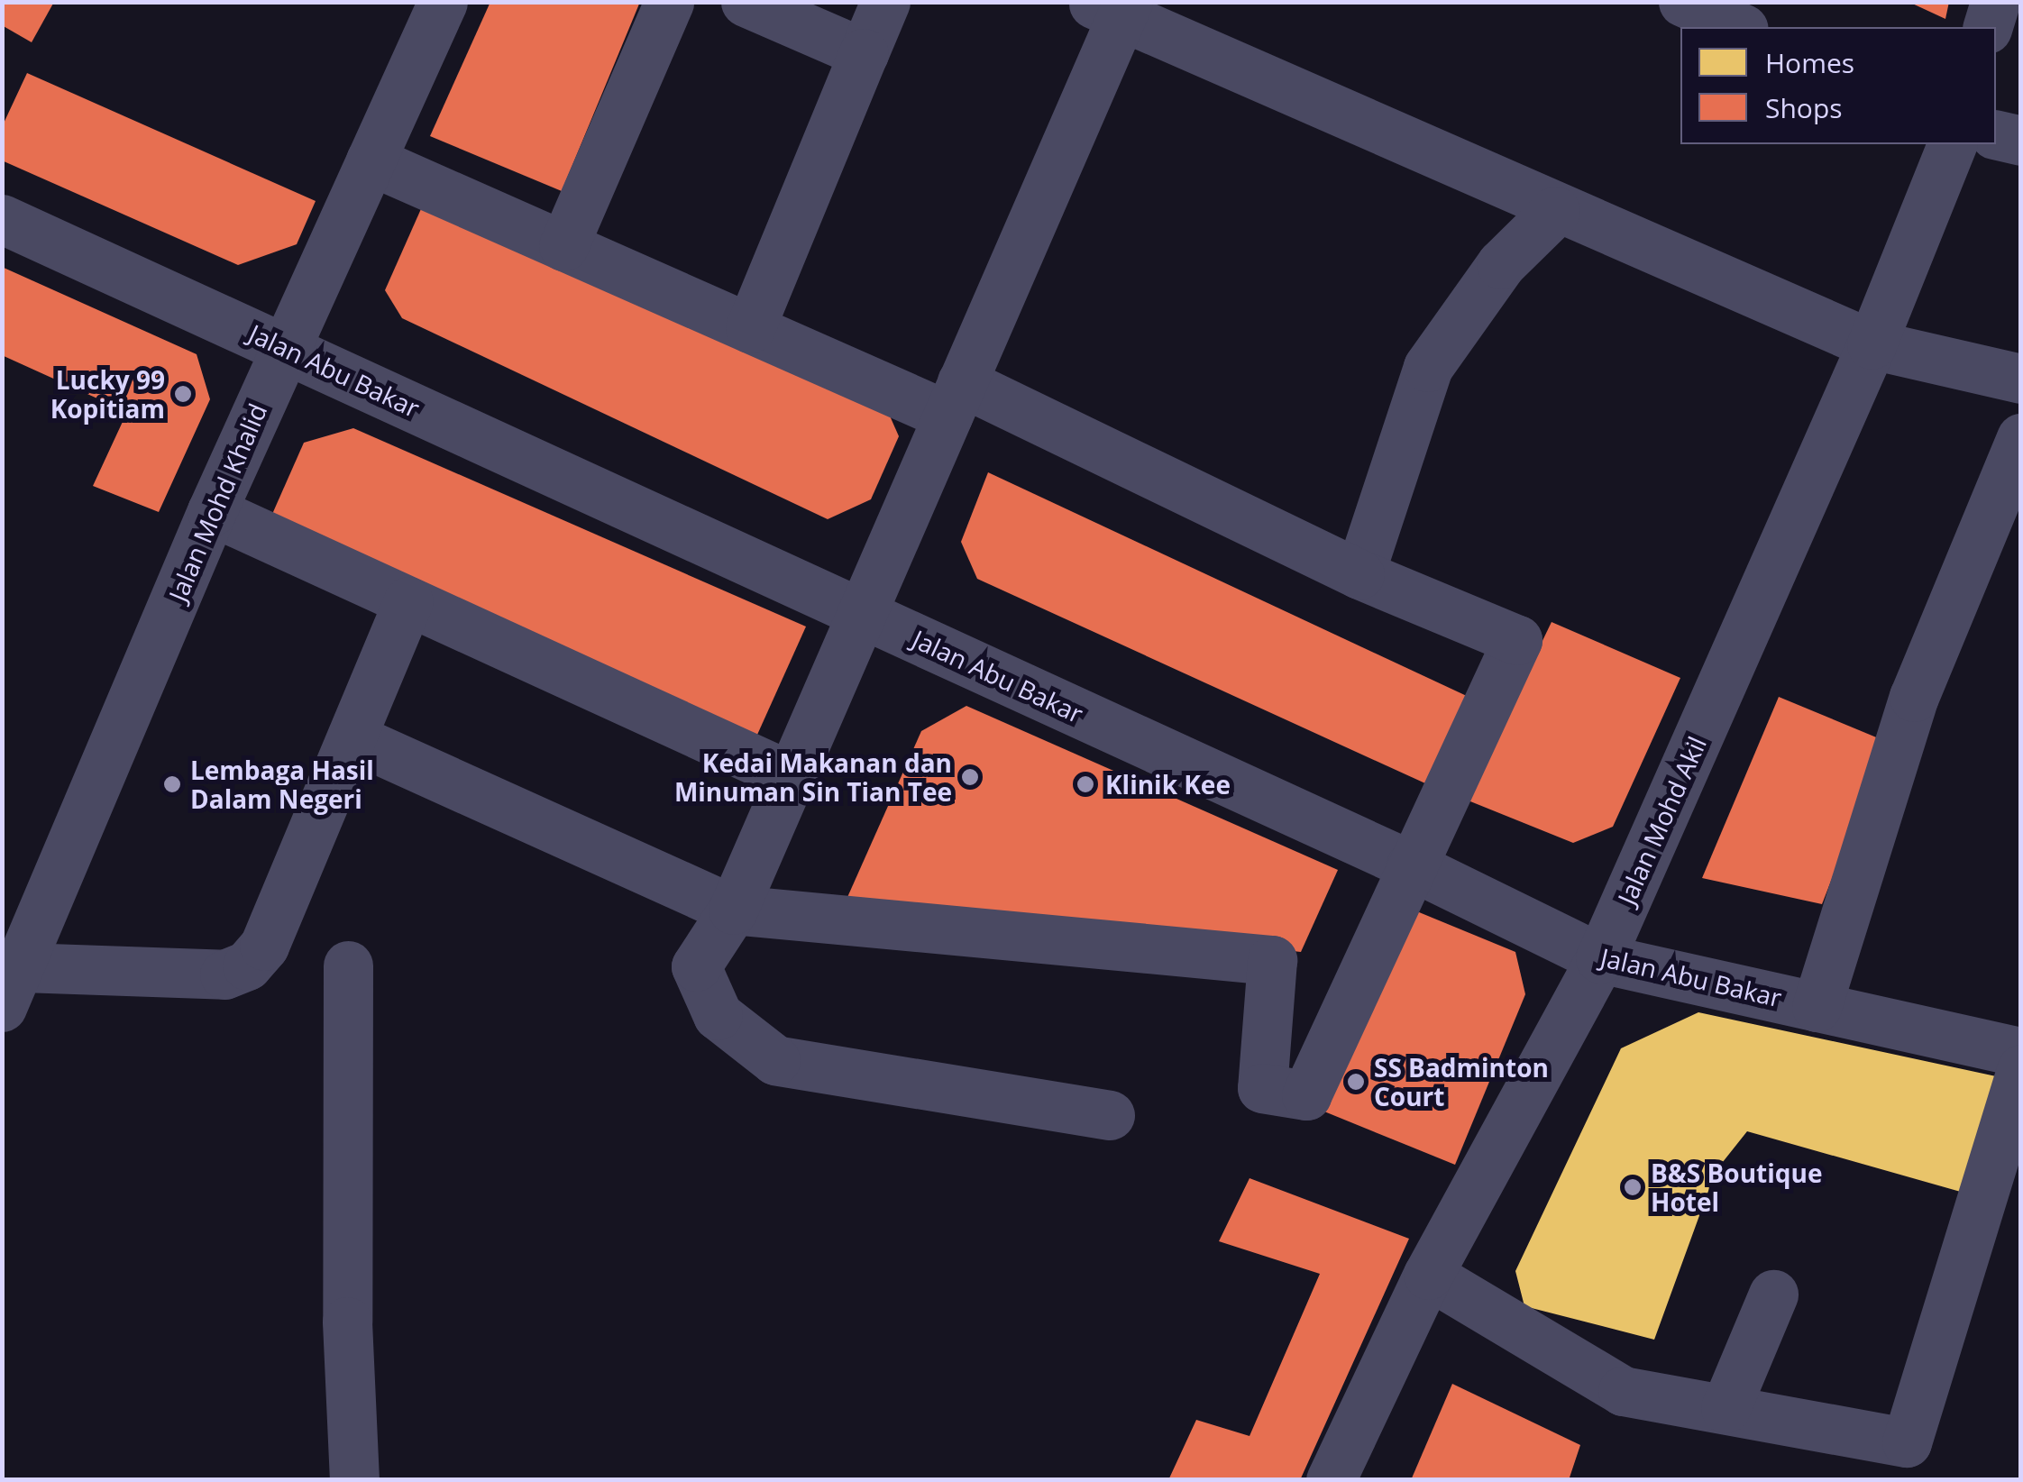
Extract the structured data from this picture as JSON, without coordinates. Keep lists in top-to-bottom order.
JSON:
{
  "streets": {
    "street": ["Jalan Abu Bakar", "Jalan Mohd Khalid", "Jalan Mohd Akil"]
  },
  "crossings": [
    ["Jalan Abu Bakar", "Jalan Mohd Khalid"],
    ["Jalan Abu Bakar", "Jalan Mohd Akil"]
  ],
  "places": [
    "Lucky 99 Kopitiam",
    "Kedai Makanan dan Minuman Sin Tian Tee",
    "Lembaga Hasil Dalam Negeri",
    "Klinik Kee",
    "SS Badminton Court",
    "B&S Boutique Hotel"
  ],
  "legend": ["Homes", "Shops"]
}
